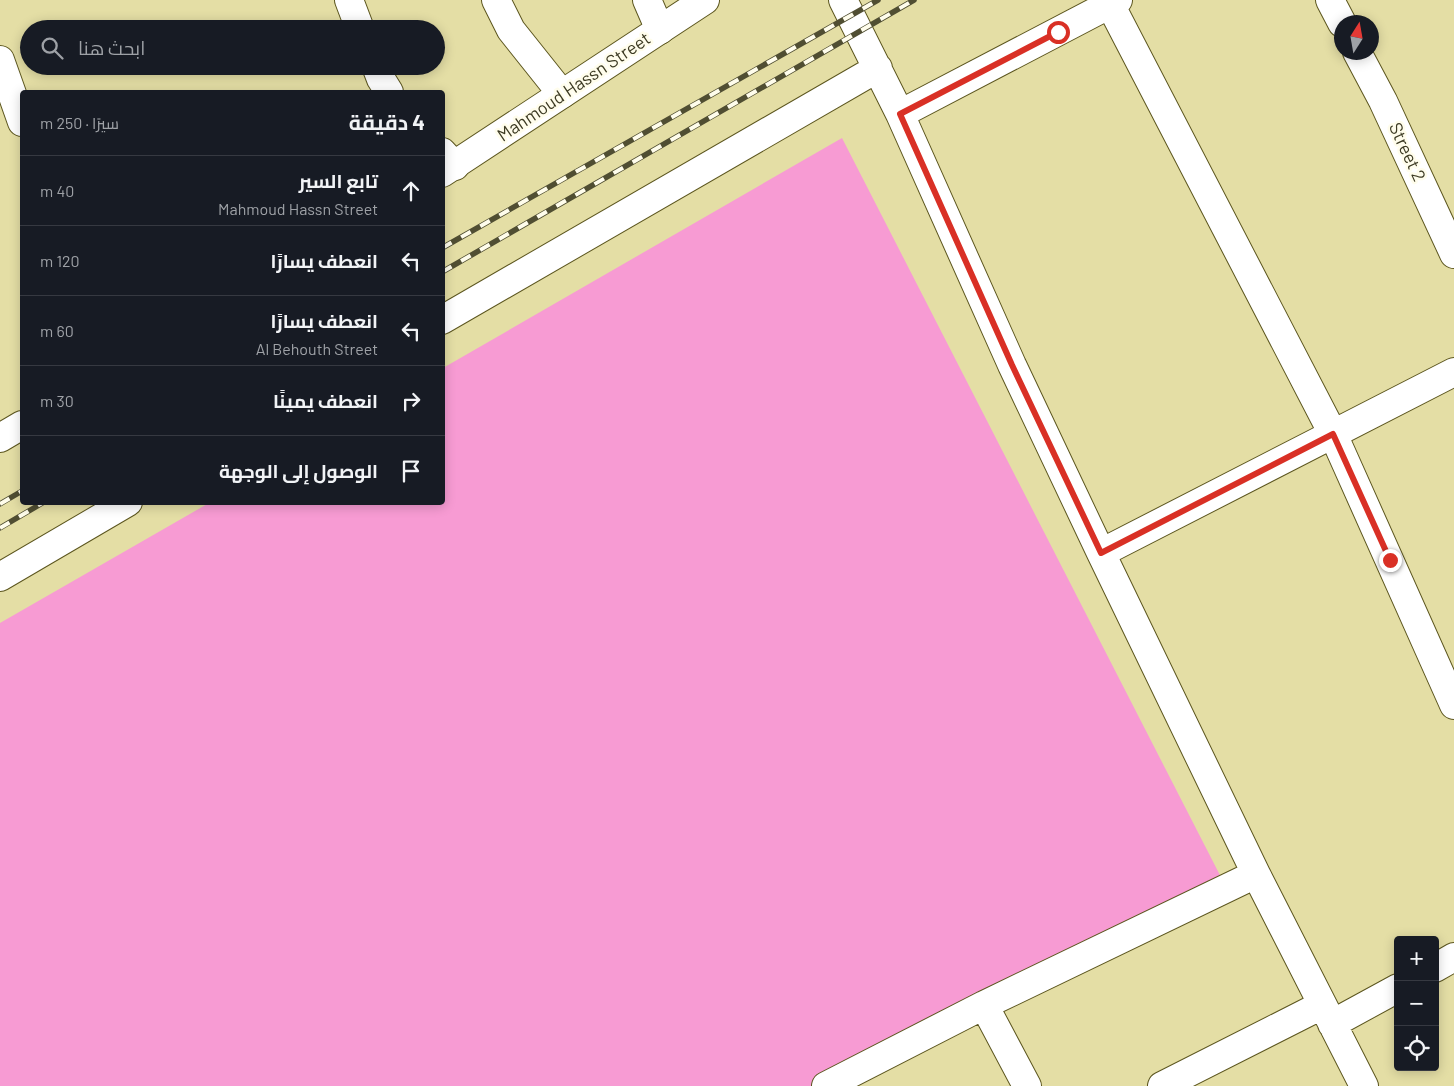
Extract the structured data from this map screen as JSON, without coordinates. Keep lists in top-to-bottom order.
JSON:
{
  "streets": {
    "street": ["Mahmoud Hassn Street", "Street 2"]
  },
  "north": "top",
  "page": {
    "search": "ابحث هنا",
    "heading": ["4 دقيقة", "سيرًا · 250 m"],
    "list": [
      ["تابع السير", "Mahmoud Hassn Street", "40 m"],
      ["انعطف يسارًا", "120 m"],
      ["انعطف يسارًا", "Al Behouth Street", "60 m"],
      ["انعطف يمينًا", "30 m"],
      "الوصول إلى الوجهة"
    ],
    "map_buttons": ["+", "−"]
  }
}
